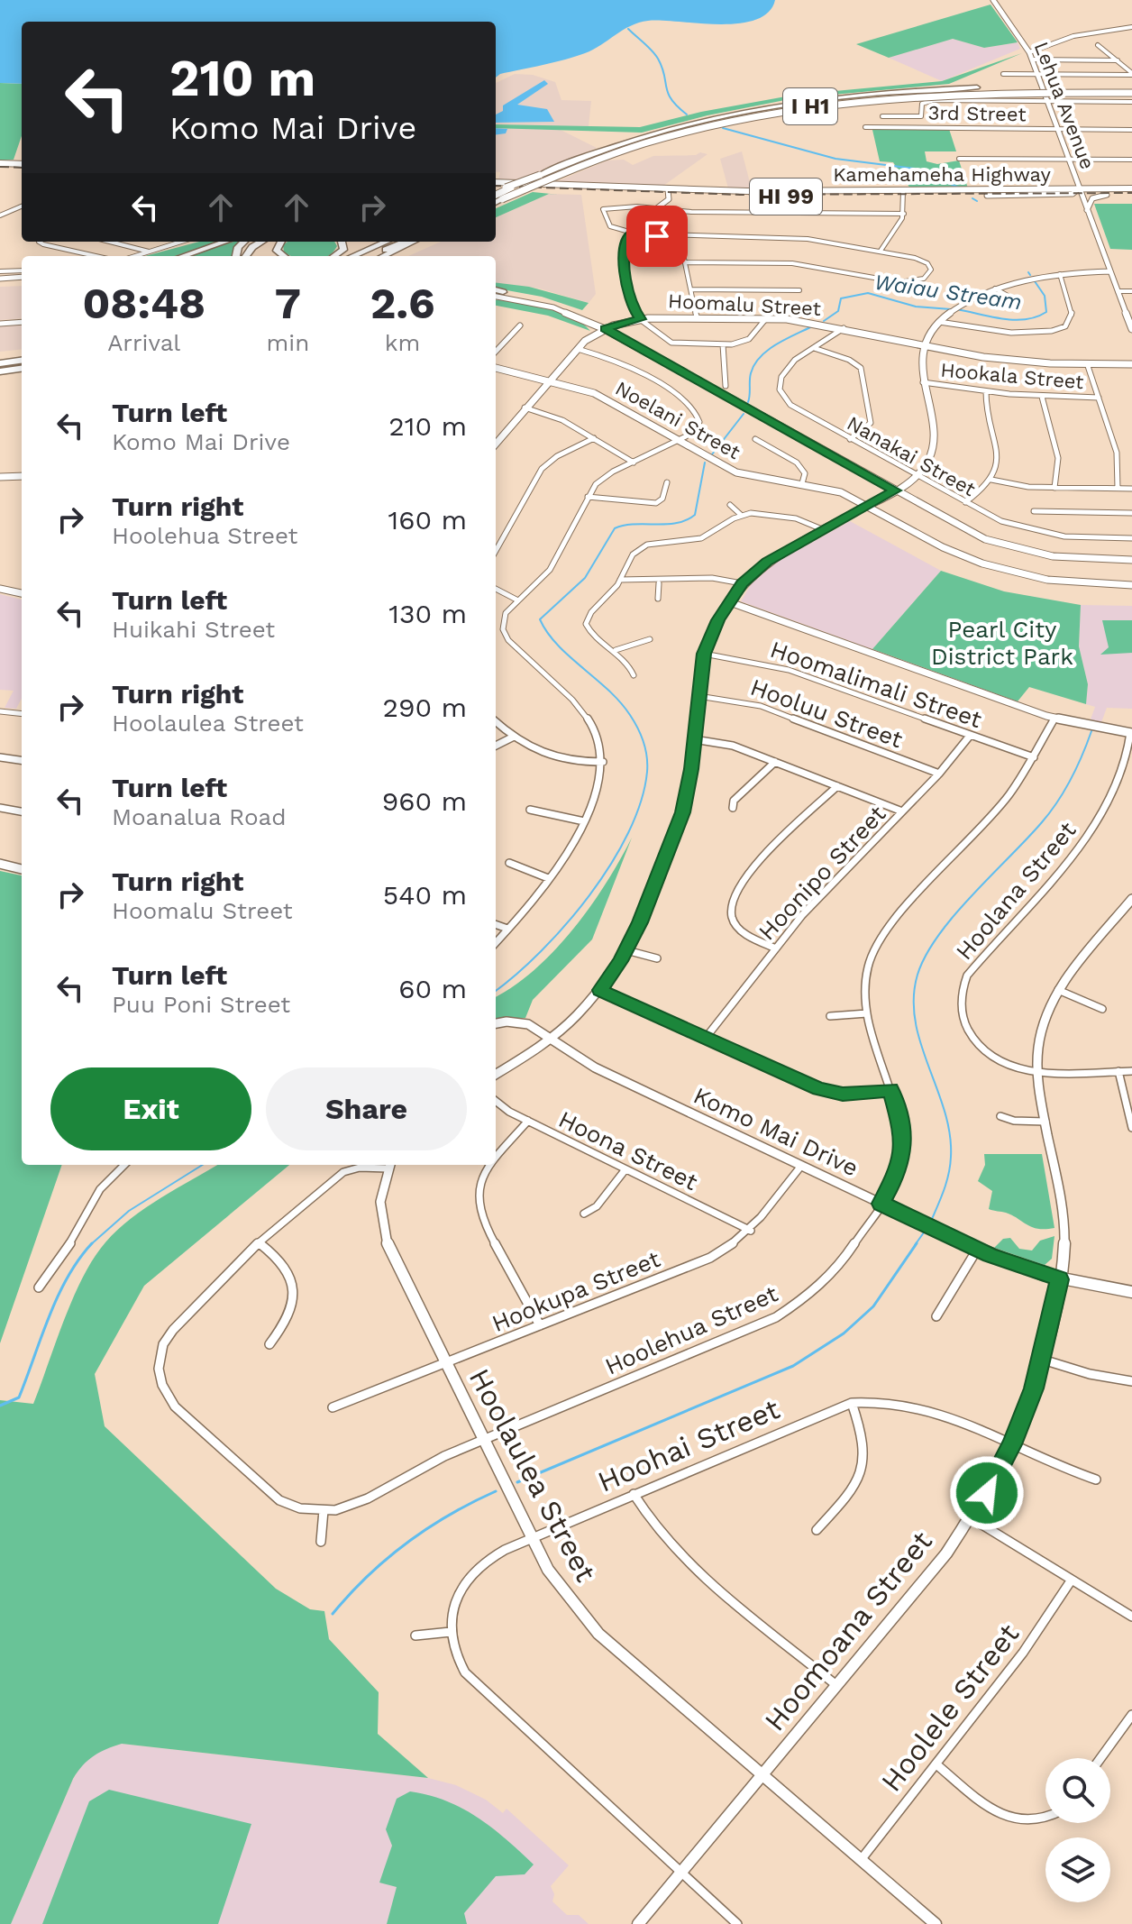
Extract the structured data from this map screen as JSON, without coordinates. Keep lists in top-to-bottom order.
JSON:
{
  "streets": {
    "highway": ["I H1"],
    "main road": ["Kamehameha Highway", "HI 99"],
    "street": [
      "Lehua Avenue",
      "3rd Street",
      "Hoomalu Street",
      "Hookala Street",
      "Noelani Street",
      "Nanakai Street",
      "Hoomalimali Street",
      "Hooluu Street",
      "Hoonipo Street",
      "Hoolana Street",
      "Komo Mai Drive",
      "Hoona Street",
      "Hookupa Street",
      "Hoolehua Street",
      "Hoohai Street",
      "Hoolaulea Street",
      "Hoomoana Street",
      "Hoolele Street"
    ]
  },
  "crossings": [
    ["Lehua Avenue", "3rd Street"],
    ["Lehua Avenue", "Kamehameha Highway"],
    ["Hoomalu Street", "Noelani Street"],
    ["Hoomalu Street", "Nanakai Street"],
    ["Hoomalimali Street", "Hoonipo Street"],
    ["Hoomalimali Street", "Hoolehua Street"],
    ["Hooluu Street", "Hoonipo Street"],
    ["Hoolana Street", "Hoomoana Street"],
    ["Komo Mai Drive", "Hookupa Street"],
    ["Komo Mai Drive", "Hoolehua Street"],
    ["Komo Mai Drive", "Hoomoana Street"],
    ["Hoona Street", "Hookupa Street"],
    ["Hookupa Street", "Hoolaulea Street"],
    ["Hoolehua Street", "Hoolaulea Street"],
    ["Hoohai Street", "Hoolaulea Street"],
    ["Hoohai Street", "Hoomoana Street"],
    ["Hoolaulea Street", "Hoomoana Street"],
    ["Hoolaulea Street", "Hoolele Street"]
  ],
  "water": ["Waiau Stream"],
  "parks": ["Pearl City District Park"],
  "page": {
    "turn": ["210 m", "Komo Mai Drive"],
    "eta": [
      "08:48",
      "Arrival",
      "7",
      "min",
      "2.6",
      "km"
    ],
    "list": [
      {
        "name": "Turn left",
        "note": "Komo Mai Drive",
        "value": "210 m"
      },
      {
        "name": "Turn right",
        "note": "Hoolehua Street",
        "value": "160 m"
      },
      {
        "name": "Turn left",
        "note": "Huikahi Street",
        "value": "130 m"
      },
      {
        "name": "Turn right",
        "note": "Hoolaulea Street",
        "value": "290 m"
      },
      {
        "name": "Turn left",
        "note": "Moanalua Road",
        "value": "960 m"
      },
      {
        "name": "Turn right",
        "note": "Hoomalu Street",
        "value": "540 m"
      },
      {
        "name": "Turn left",
        "note": "Puu Poni Street",
        "value": "60 m"
      }
    ],
    "buttons": ["Exit", "Share"]
  }
}
